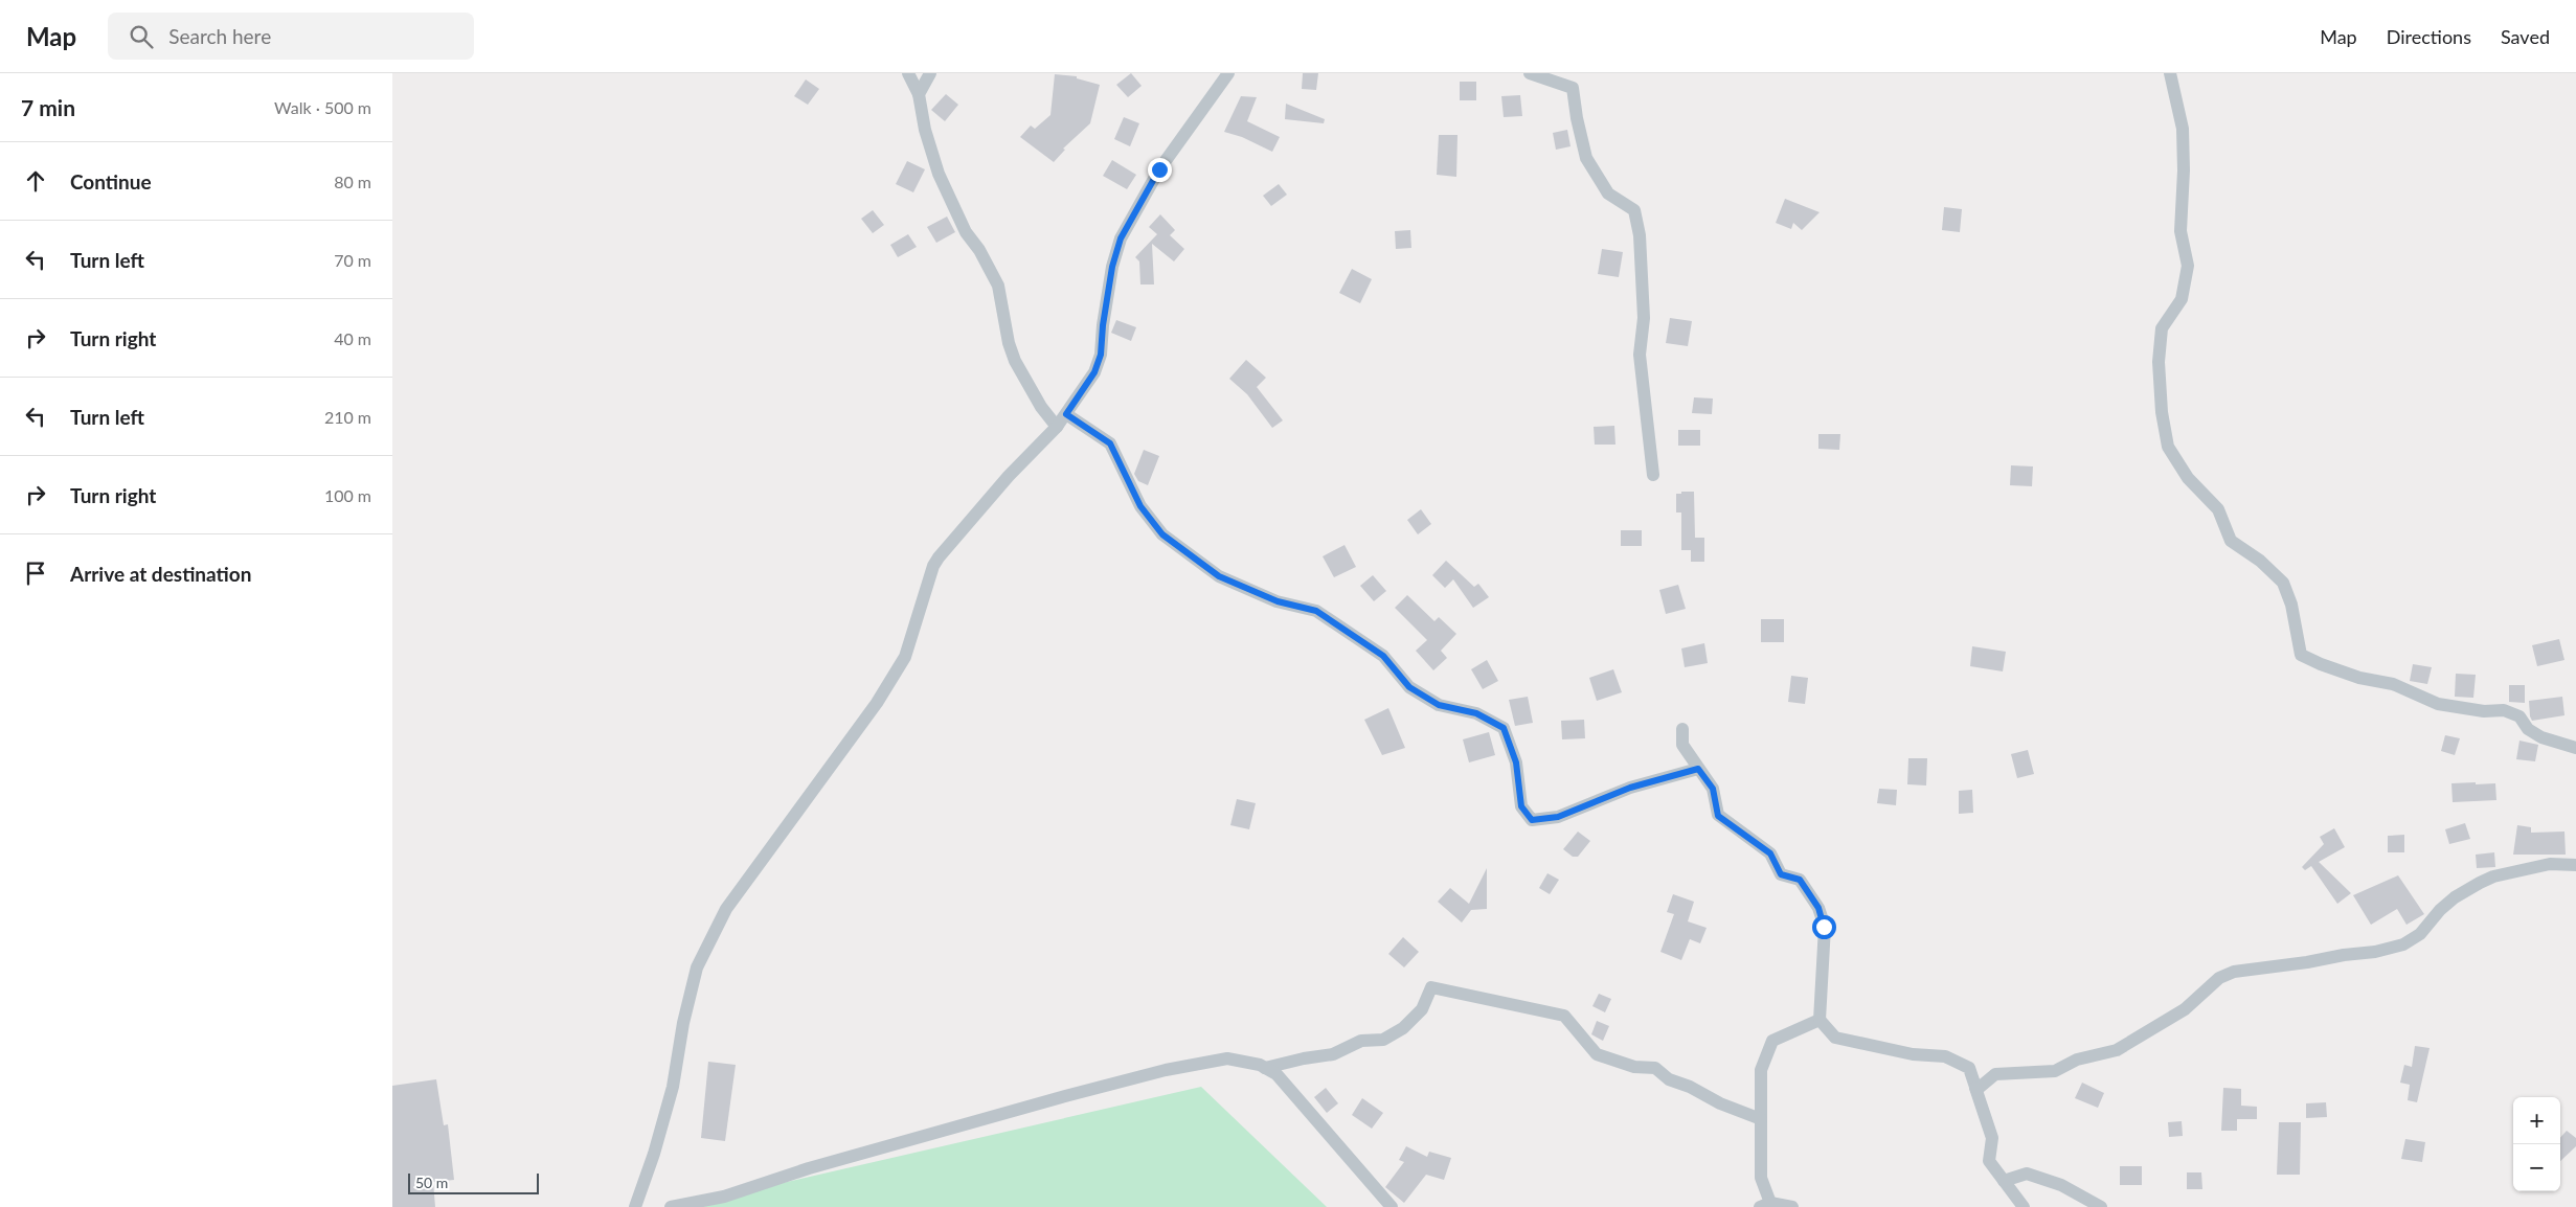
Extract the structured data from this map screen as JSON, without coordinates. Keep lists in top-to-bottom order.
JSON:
{
  "scale_bar": "50 m",
  "page": {
    "header": "Map",
    "search": "Search here",
    "nav": ["Map", "Directions", "Saved"],
    "heading": ["7 min", "Walk · 500 m"],
    "list": [
      ["Continue", "80 m"],
      ["Turn left", "70 m"],
      ["Turn right", "40 m"],
      ["Turn left", "210 m"],
      ["Turn right", "100 m"],
      "Arrive at destination"
    ],
    "map_buttons": ["+", "−"],
    "scale": "50 m"
  }
}
